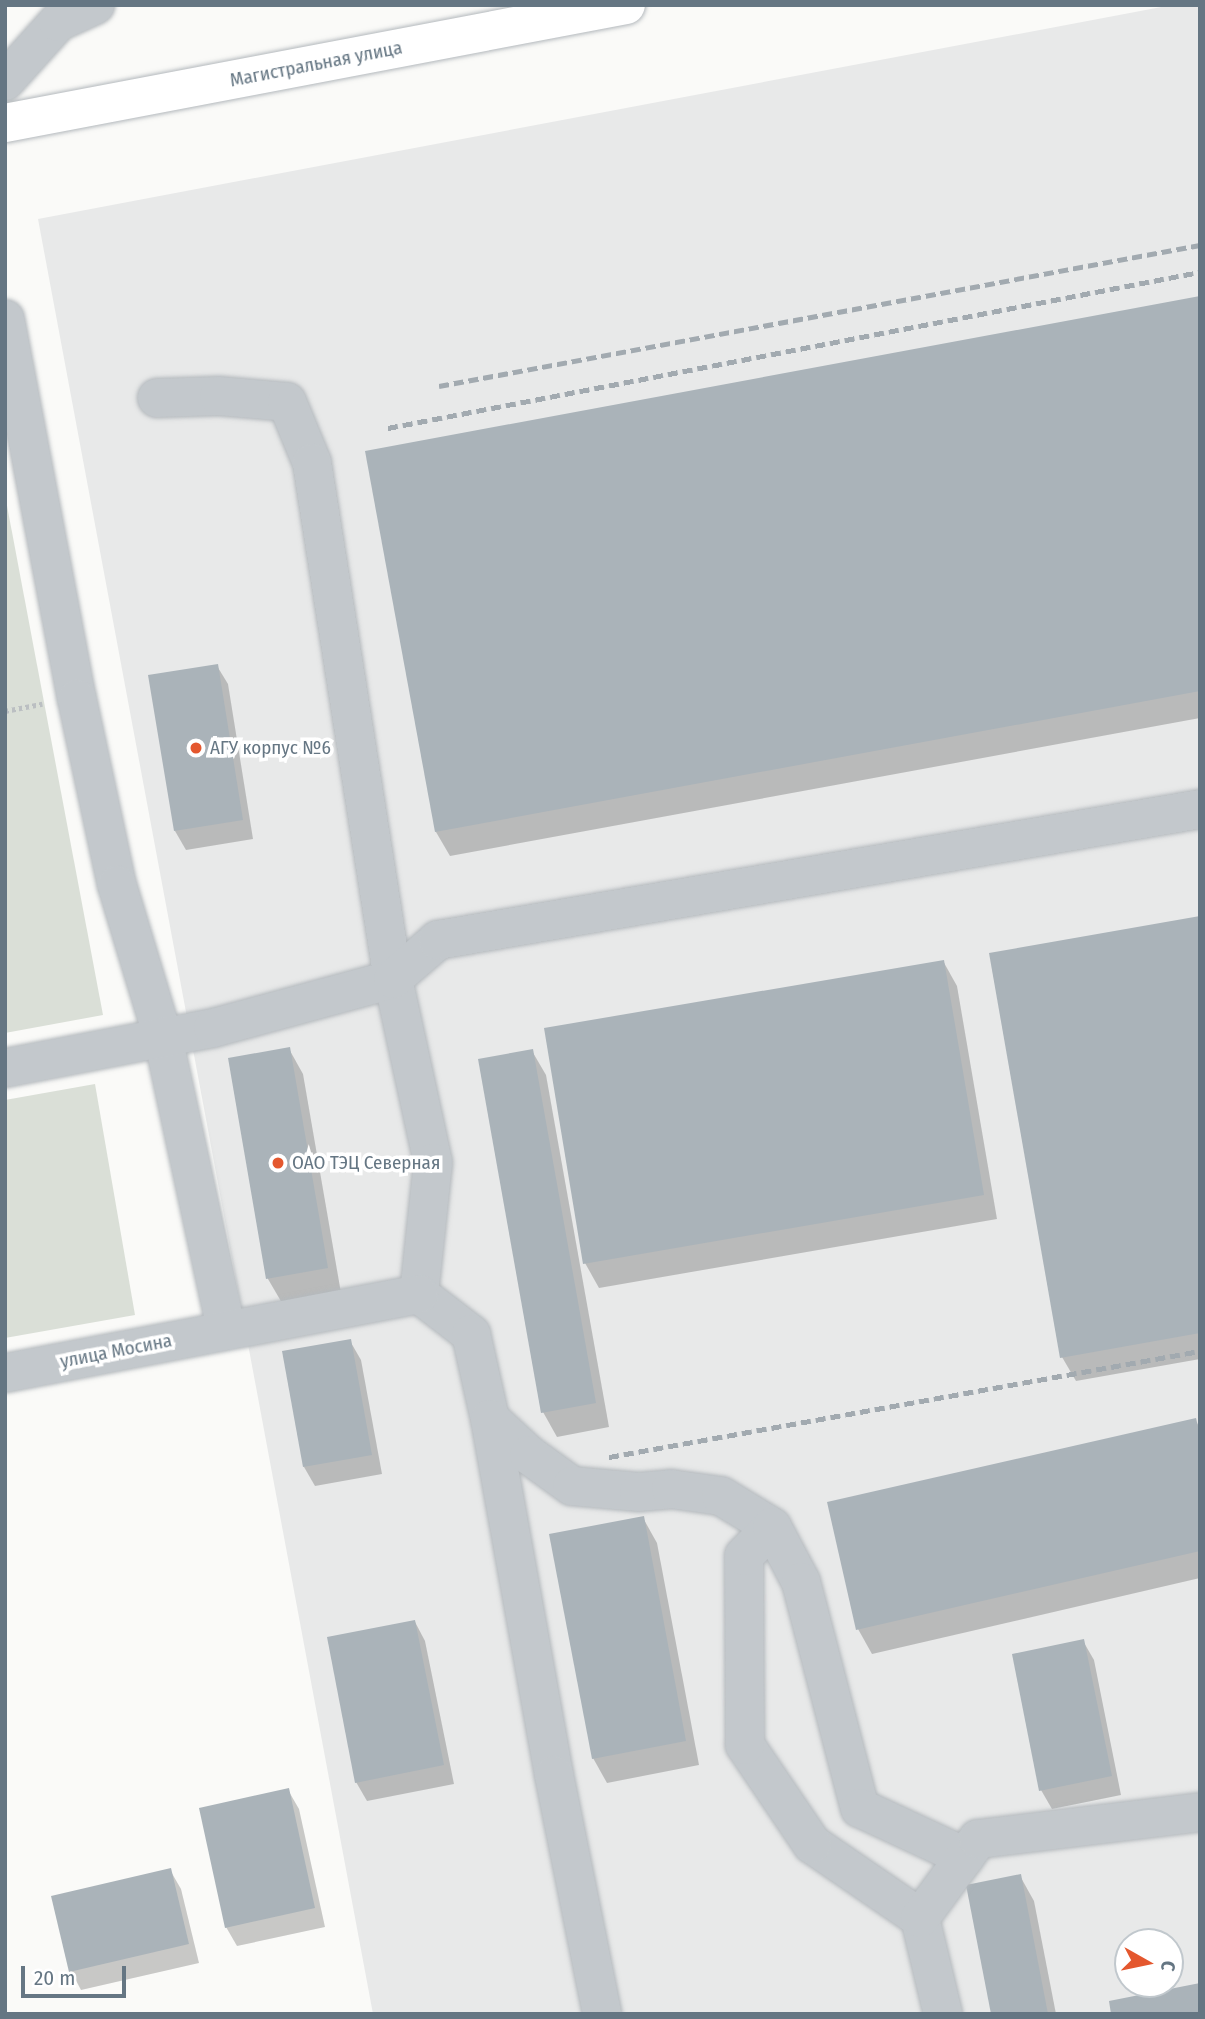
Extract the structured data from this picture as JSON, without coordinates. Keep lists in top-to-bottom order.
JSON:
{
  "streets": {
    "highway": ["Магистральная улица"],
    "street": ["улица Мосина"]
  },
  "places": ["АГУ корпус №6", "ОАО ТЭЦ Северная"],
  "scale_bar": "20 m",
  "north": "right"
}
